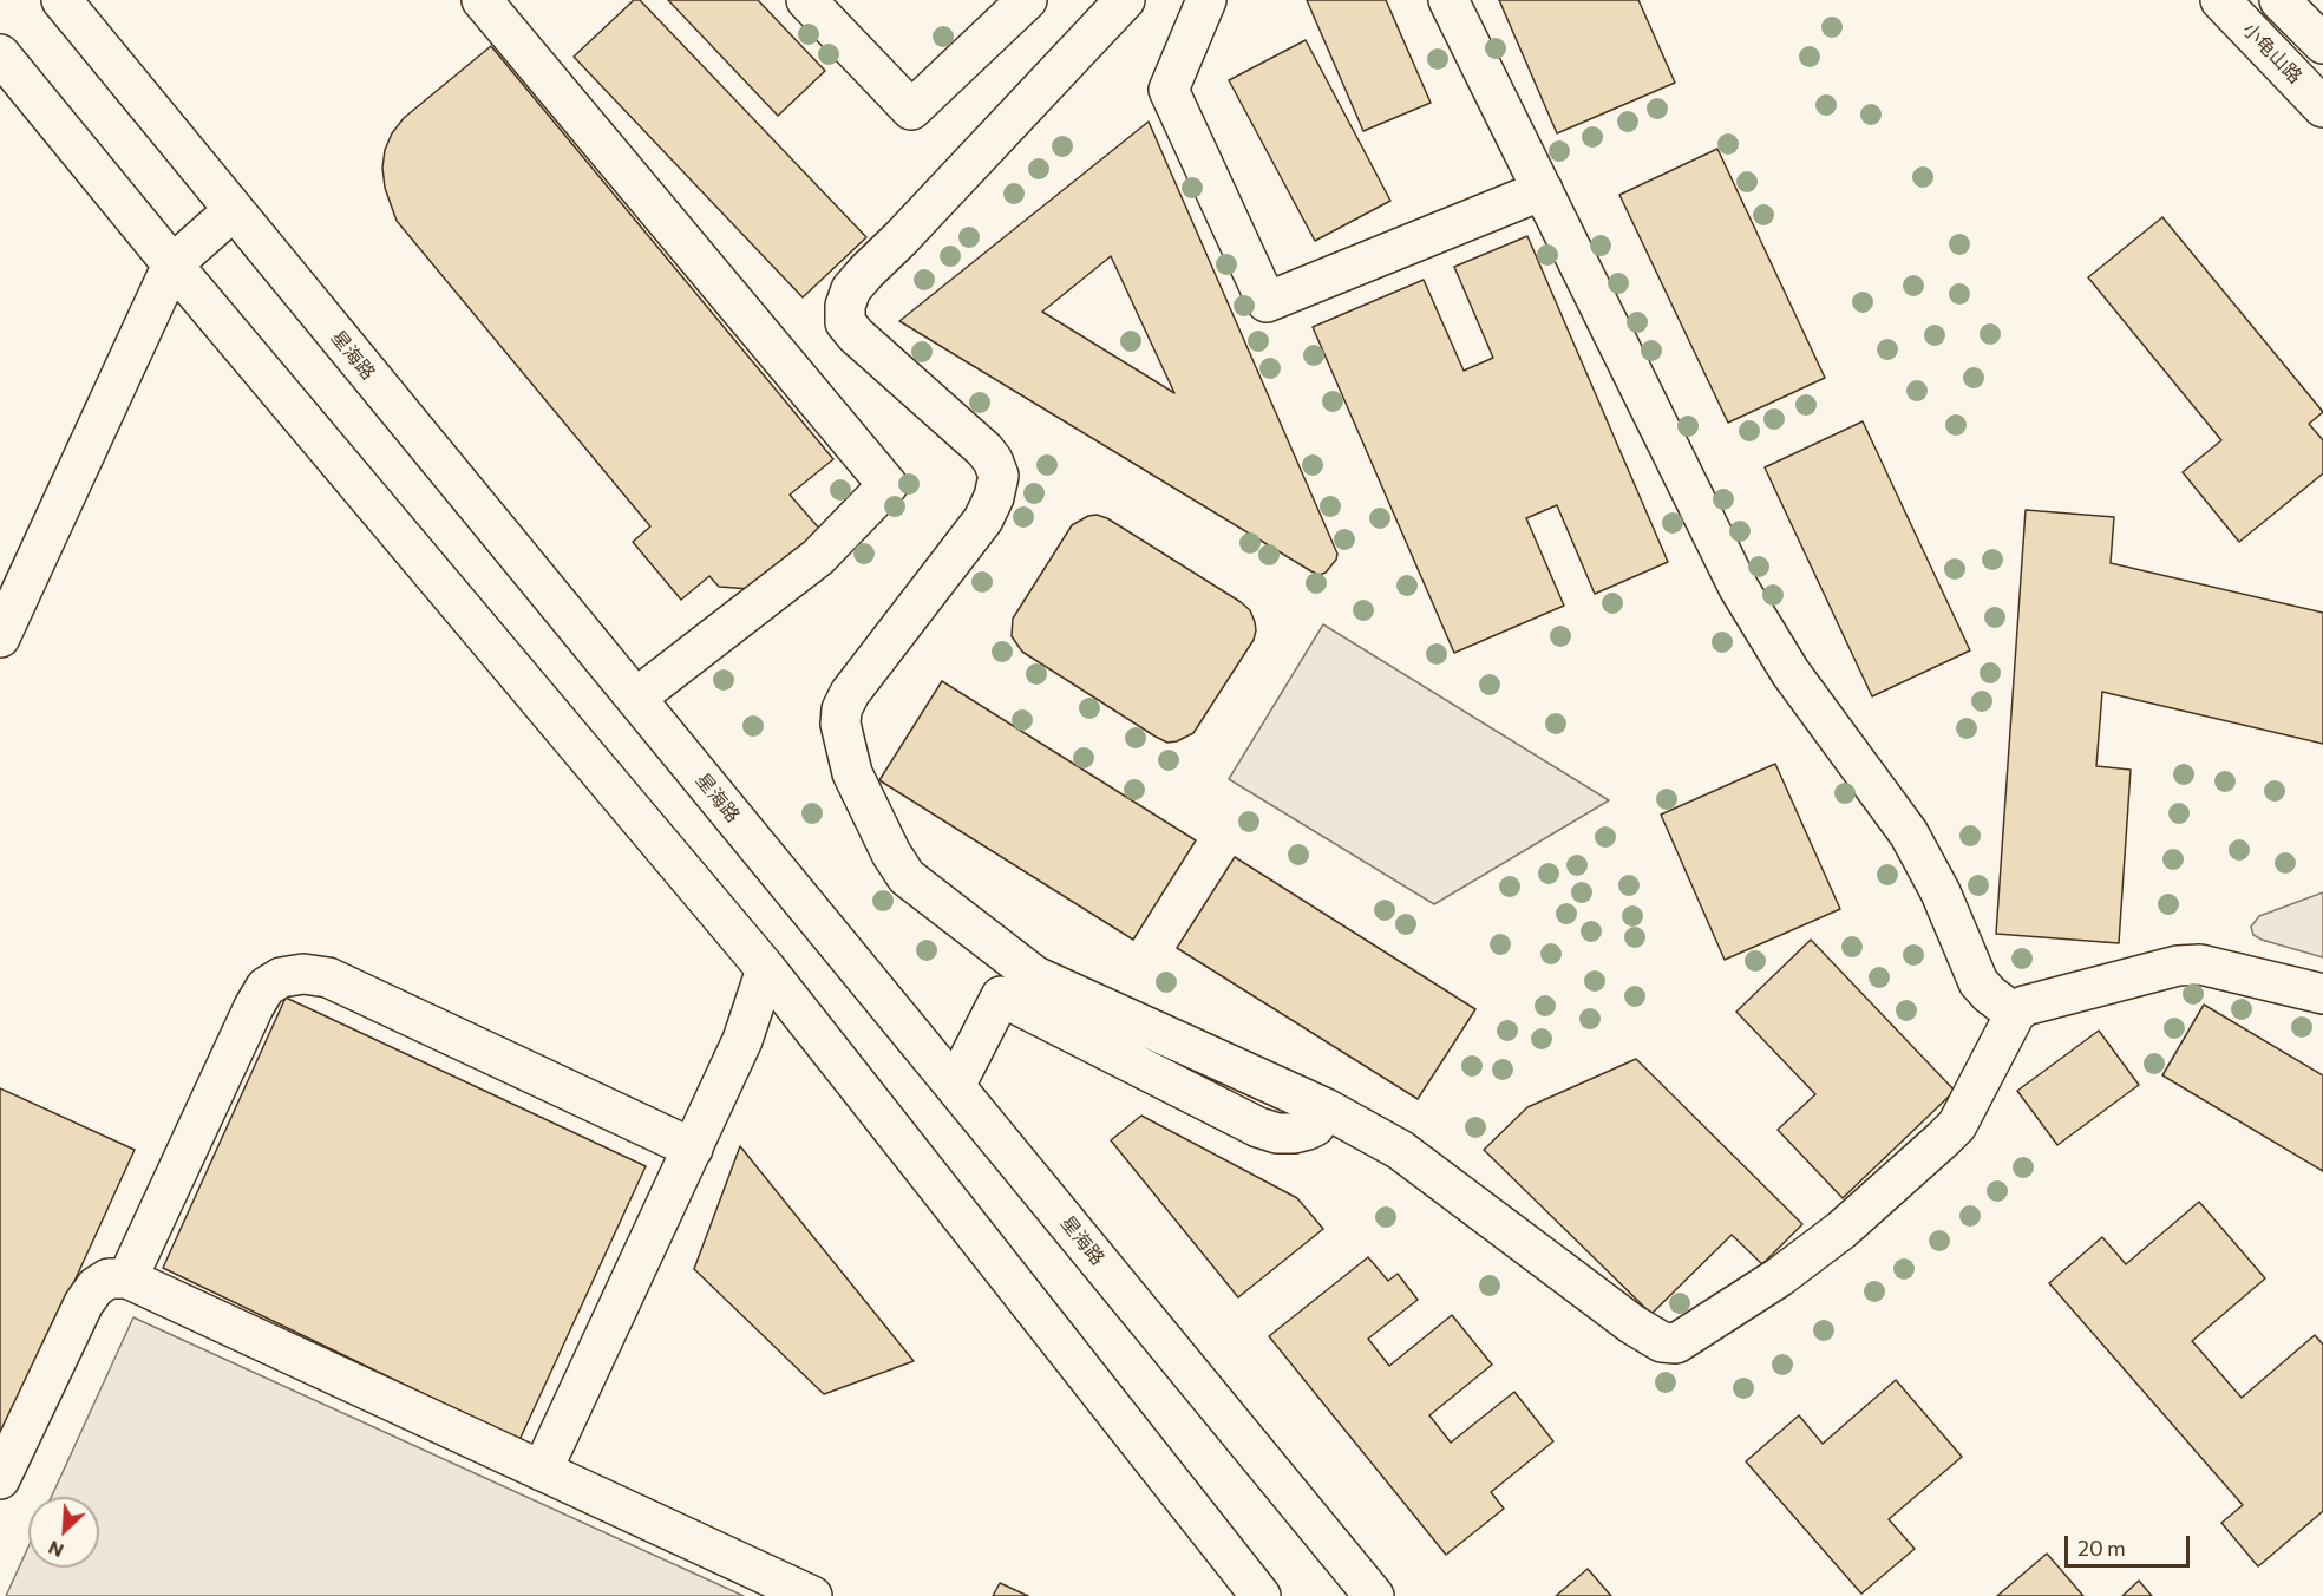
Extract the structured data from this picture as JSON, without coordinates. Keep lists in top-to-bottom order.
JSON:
{
  "streets": {
    "street": ["小龟山路", "星海路"]
  },
  "scale_bar": "20 m",
  "north": "bottom left"
}
